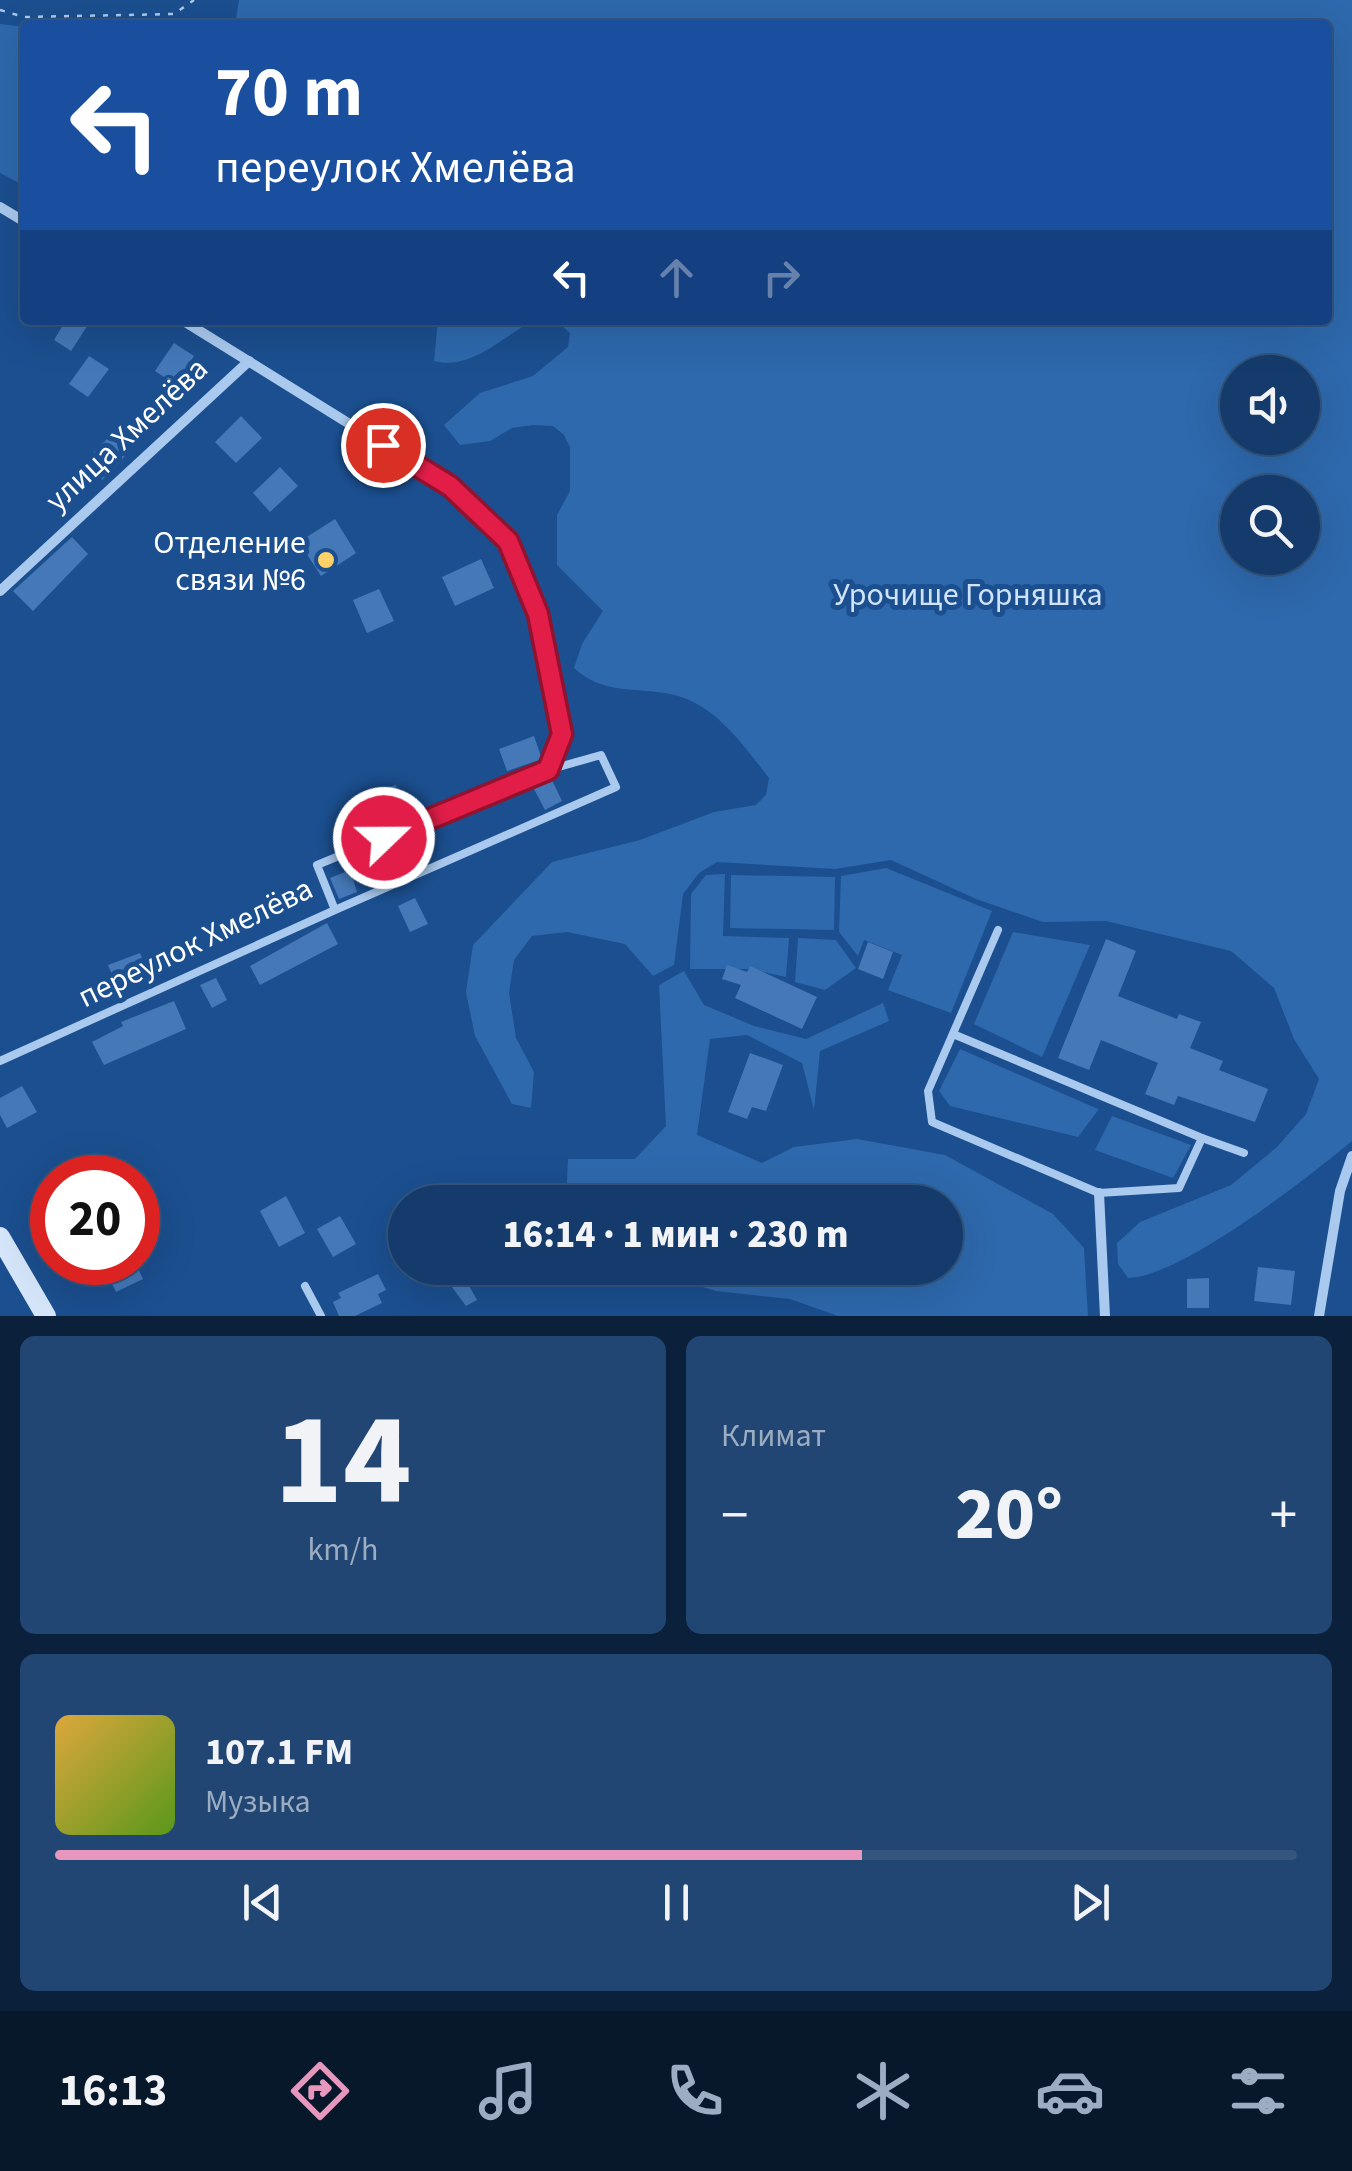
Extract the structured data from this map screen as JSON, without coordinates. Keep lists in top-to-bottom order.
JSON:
{
  "streets": {
    "street": ["улица Хмелёва"],
    "lane": ["переулок Хмелёва"]
  },
  "parks": ["Урочище Горняшка"],
  "places": ["Отделение связи №6"],
  "page": {
    "turn": ["70 m", "переулок Хмелёва"],
    "limit": "20",
    "trip": "16:14 · 1 мин · 230 m",
    "tile": [
      ["14", "km/h"],
      "Климат"
    ],
    "heat": ["−", "20°", "+"],
    "song": ["107.1 FM", "Музыка"],
    "tabs": "16:13"
  }
}
